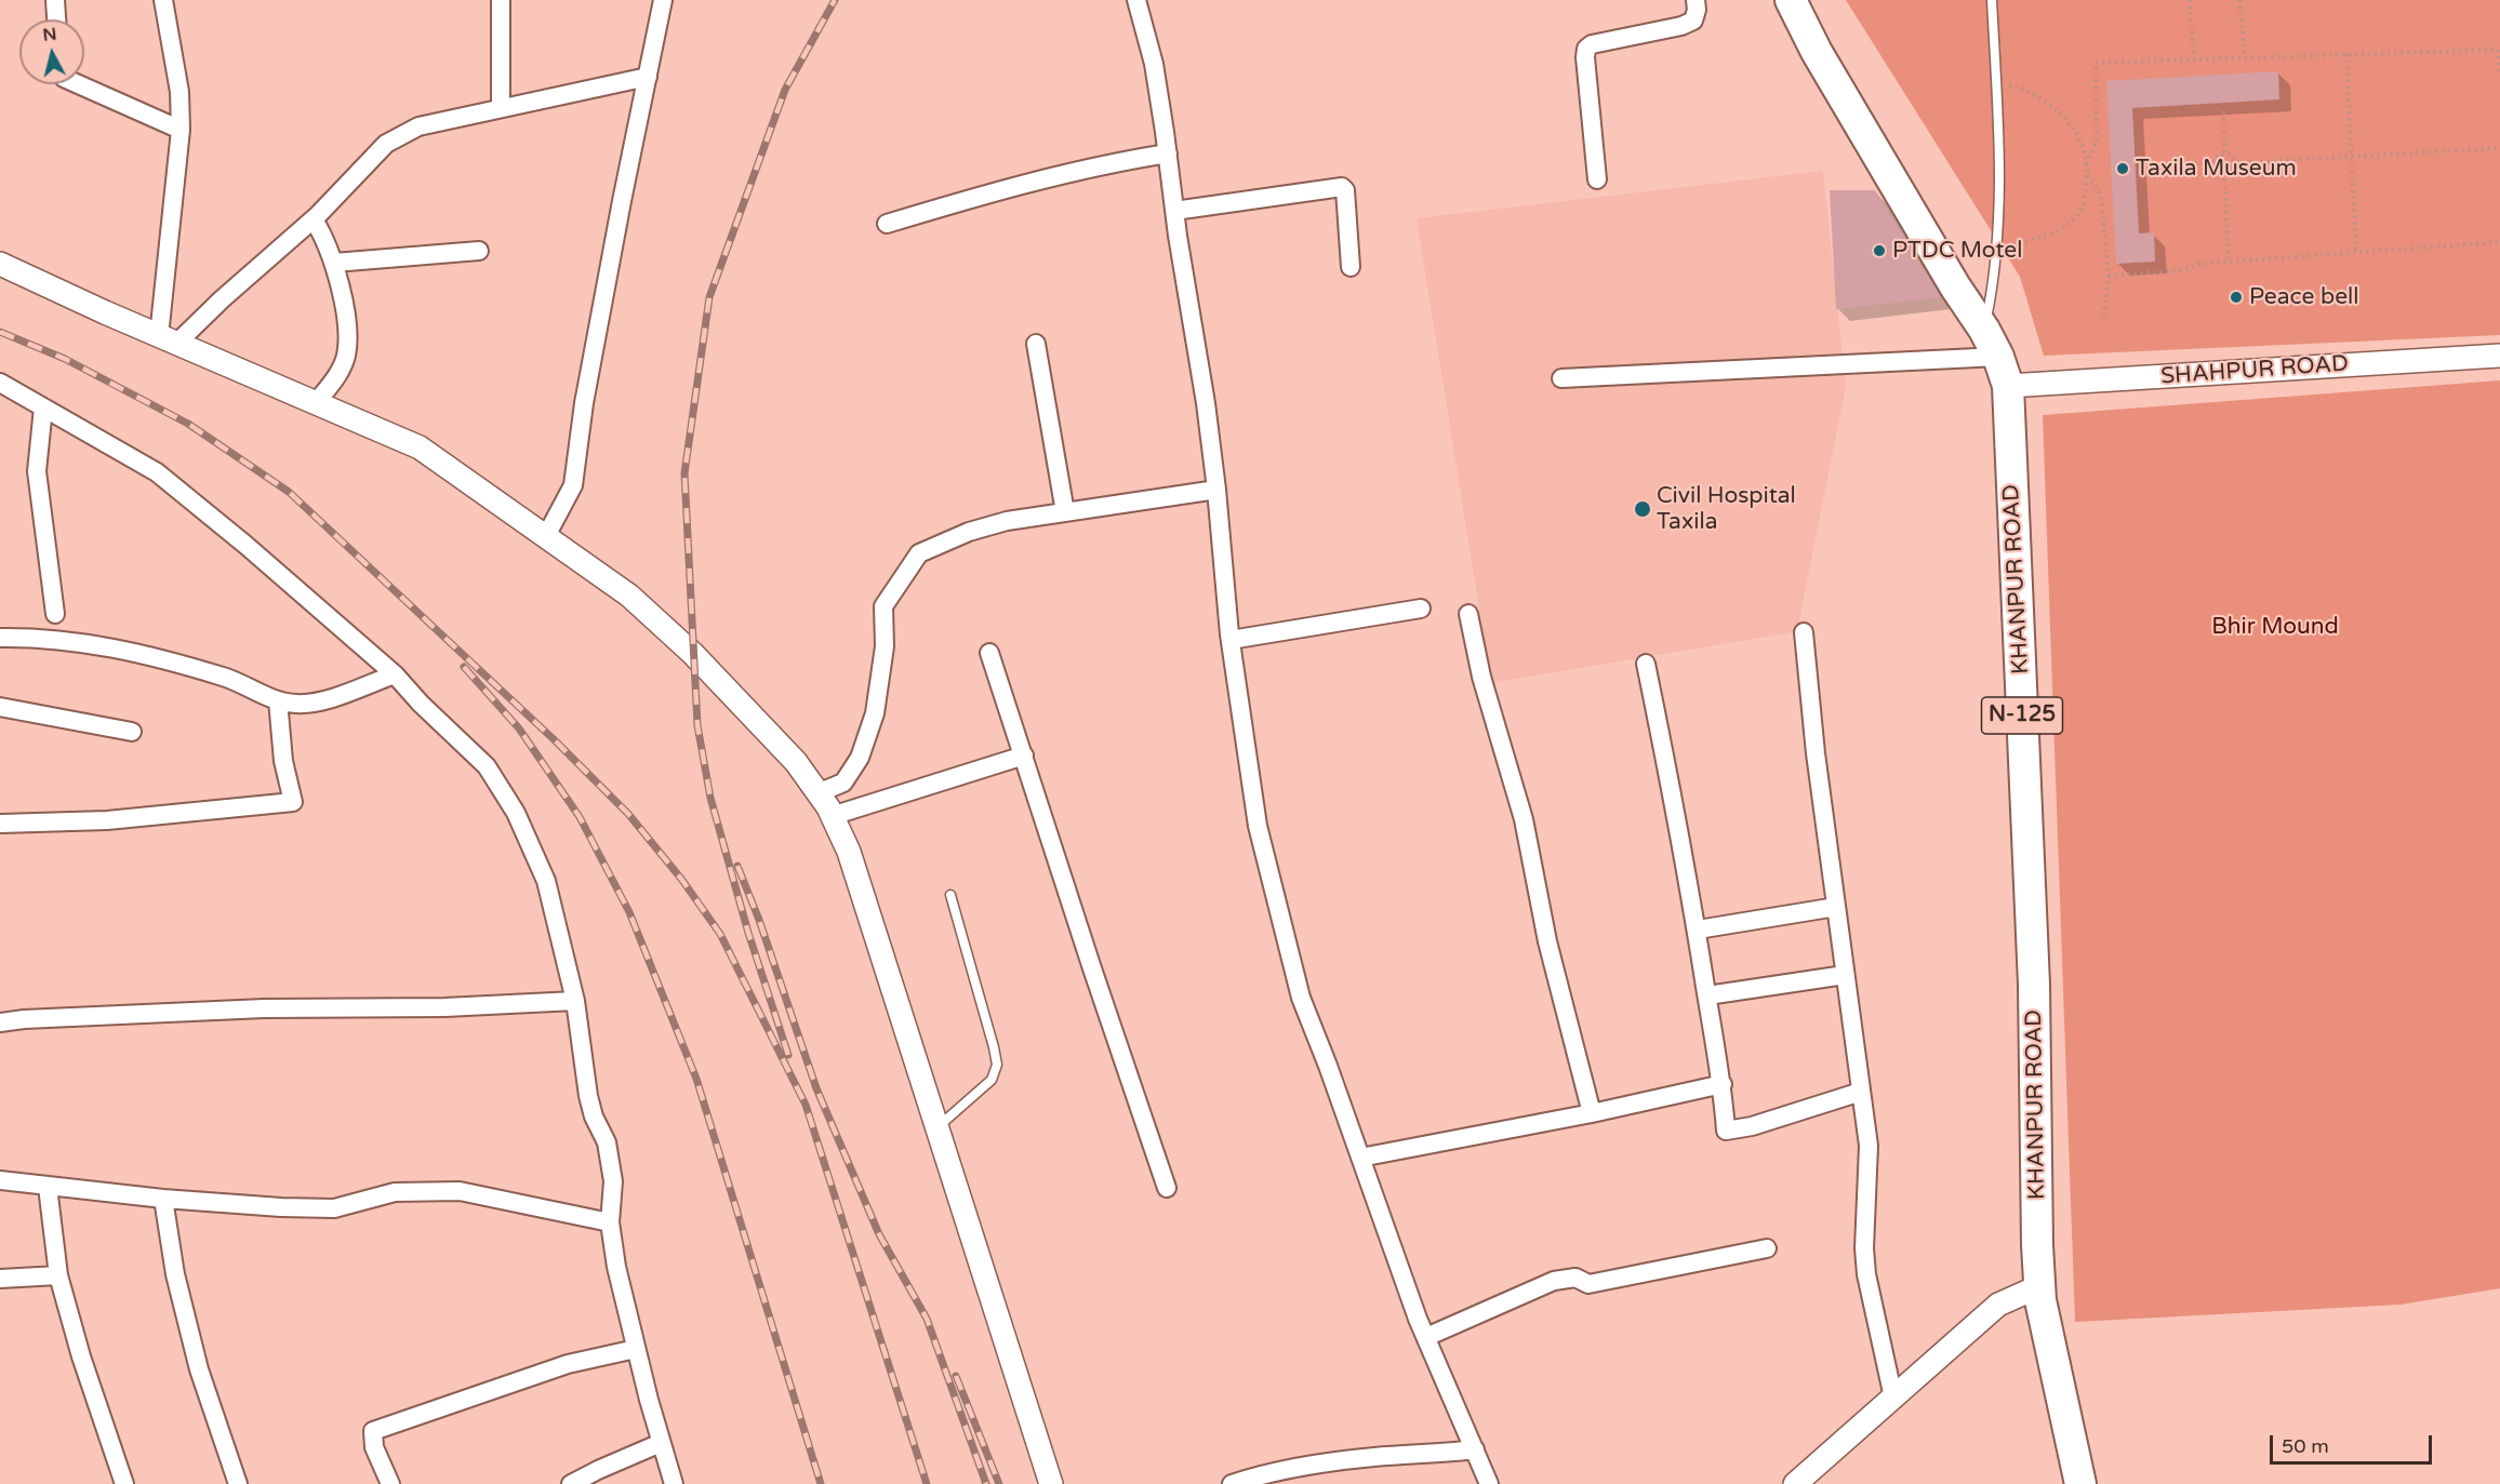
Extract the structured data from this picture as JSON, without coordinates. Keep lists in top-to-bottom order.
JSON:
{
  "streets": {
    "highway": ["KHANPUR ROAD", "N-125"],
    "street": ["SHAHPUR ROAD"]
  },
  "crossings": [
    ["SHAHPUR ROAD", "KHANPUR ROAD"]
  ],
  "parks": ["Bhir Mound"],
  "places": [
    "Taxila Museum",
    "PTDC Motel",
    "Peace bell",
    "Civil Hospital Taxila"
  ],
  "scale_bar": "50 m",
  "north": "top"
}
